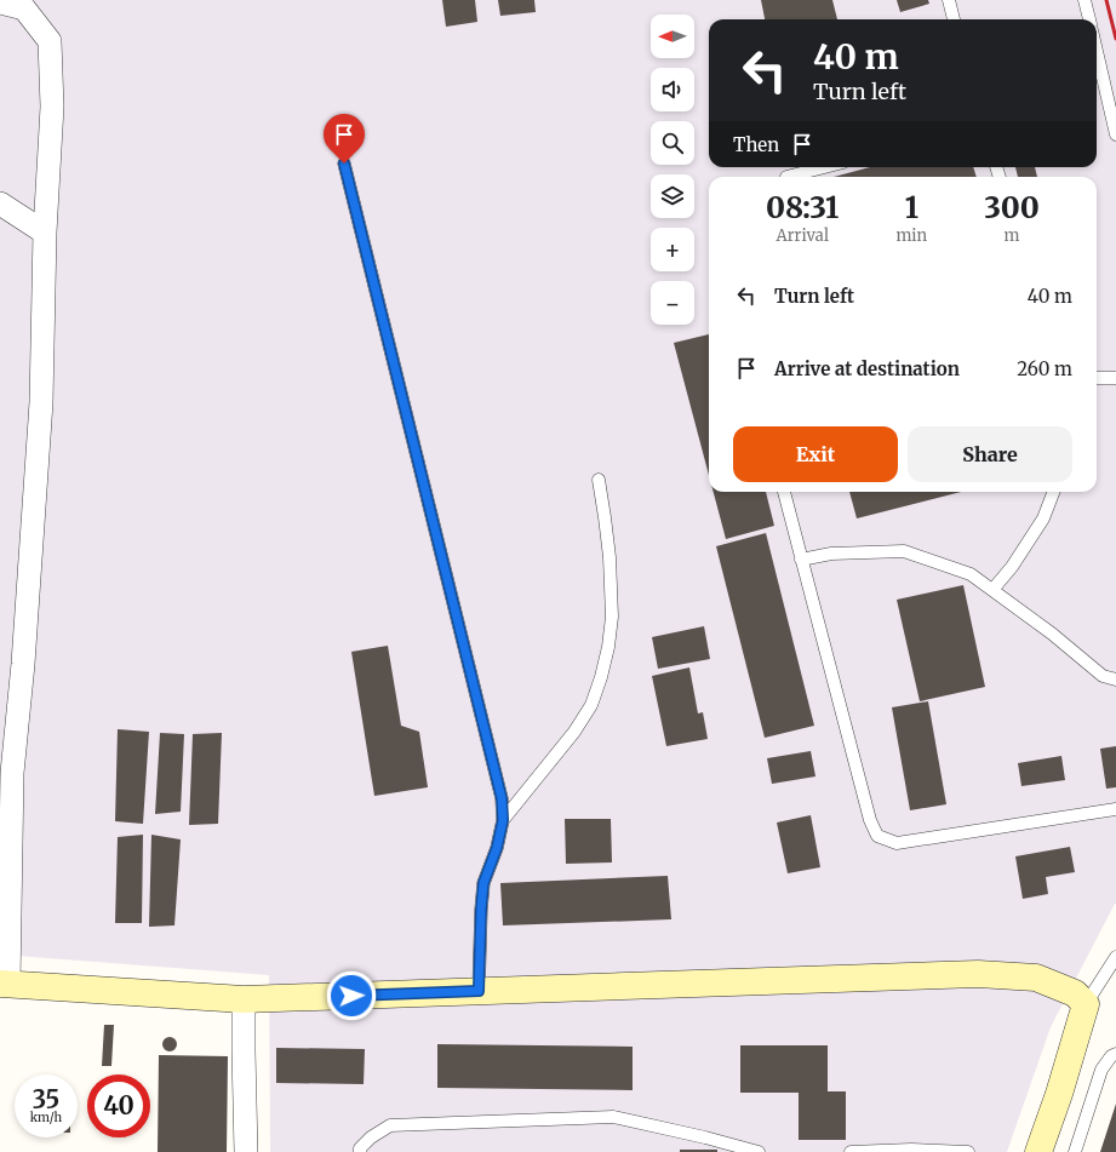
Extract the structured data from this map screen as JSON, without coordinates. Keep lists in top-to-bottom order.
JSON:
{
  "north": "left",
  "page": {
    "map_buttons": ["+", "−"],
    "turn": ["40 m", "Turn left"],
    "then": "Then",
    "eta": [
      "08:31",
      "Arrival",
      "1",
      "min",
      "300",
      "m"
    ],
    "list": [
      {
        "name": "Turn left",
        "value": "40 m"
      },
      {
        "name": "Arrive at destination",
        "value": "260 m"
      }
    ],
    "buttons": ["Exit", "Share"],
    "speed": "35 km/h",
    "limit": "40"
  }
}
